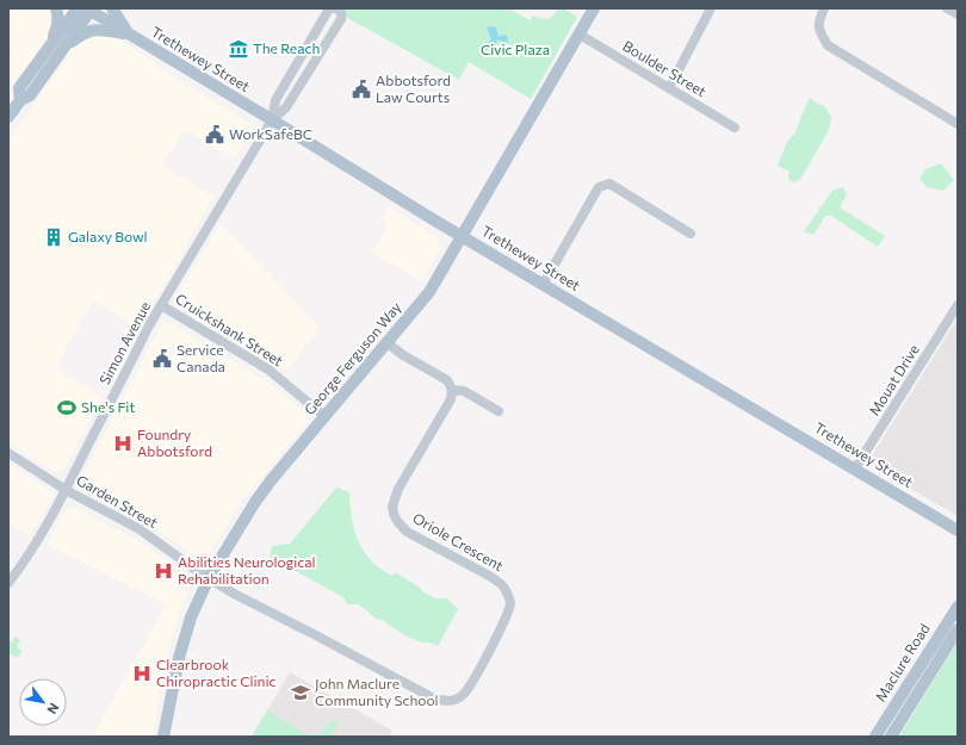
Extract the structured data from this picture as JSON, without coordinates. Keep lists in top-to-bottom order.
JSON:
{
  "streets": {
    "main road": ["Trethewey Street", "George Ferguson Way", "Maclure Road"],
    "street": [
      "Boulder Street",
      "Cruickshank Street",
      "Simon Avenue",
      "Mouat Drive",
      "Garden Street",
      "Oriole Crescent"
    ]
  },
  "crossings": [
    ["Trethewey Street", "Simon Avenue"],
    ["Trethewey Street", "George Ferguson Way"],
    ["Trethewey Street", "Mouat Drive"],
    ["Boulder Street", "George Ferguson Way"],
    ["Cruickshank Street", "Simon Avenue"],
    ["Cruickshank Street", "George Ferguson Way"],
    ["Simon Avenue", "Garden Street"],
    ["George Ferguson Way", "Garden Street"],
    ["George Ferguson Way", "Oriole Crescent"],
    ["Garden Street", "Oriole Crescent"]
  ],
  "parks": ["Civic Plaza"],
  "places": {
    "museum": ["The Reach"],
    "public building": ["Abbotsford Law Courts", "WorkSafeBC", "Service Canada"],
    "building": ["Galaxy Bowl"],
    "sports": ["She's Fit"],
    "hospital": ["Foundry Abbotsford", "Abilities Neurological Rehabilitation", "Clearbrook Chiropractic Clinic"],
    "school or university": ["John Maclure Community School"]
  },
  "north": "bottom right"
}
